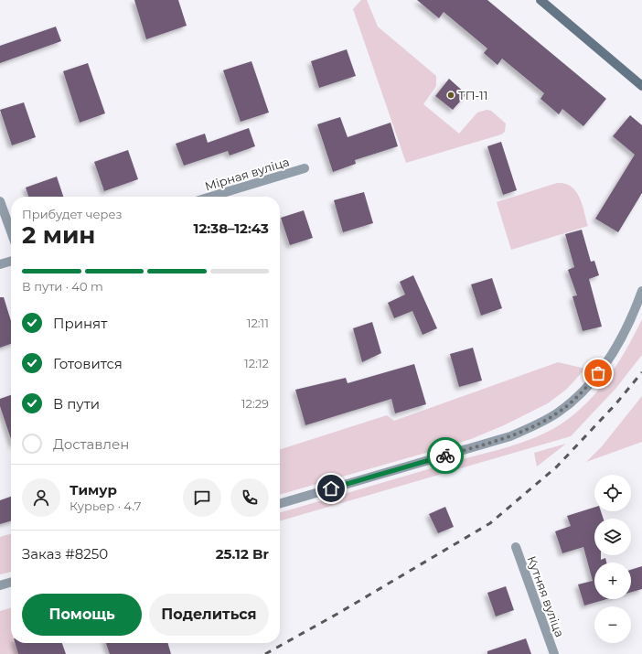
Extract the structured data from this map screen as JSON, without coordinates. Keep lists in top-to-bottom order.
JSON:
{
  "streets": {
    "street": ["Мірная вуліца", "Кутняя вуліца"]
  },
  "places": ["ТП-11"],
  "page": {
    "heading": ["2 мин", "Прибудет через", "12:38–12:43"],
    "panel": [
      "Тимур",
      "Курьер · 4.7",
      "Заказ #8250",
      "25.12 Br"
    ],
    "bar": "В пути · 40 m",
    "list": [
      ["Принят", "12:11"],
      ["Готовится", "12:12"],
      ["В пути", "12:29"],
      "Доставлен"
    ],
    "map_buttons": ["+", "−"],
    "buttons": ["Помощь", "Поделиться"]
  }
}
